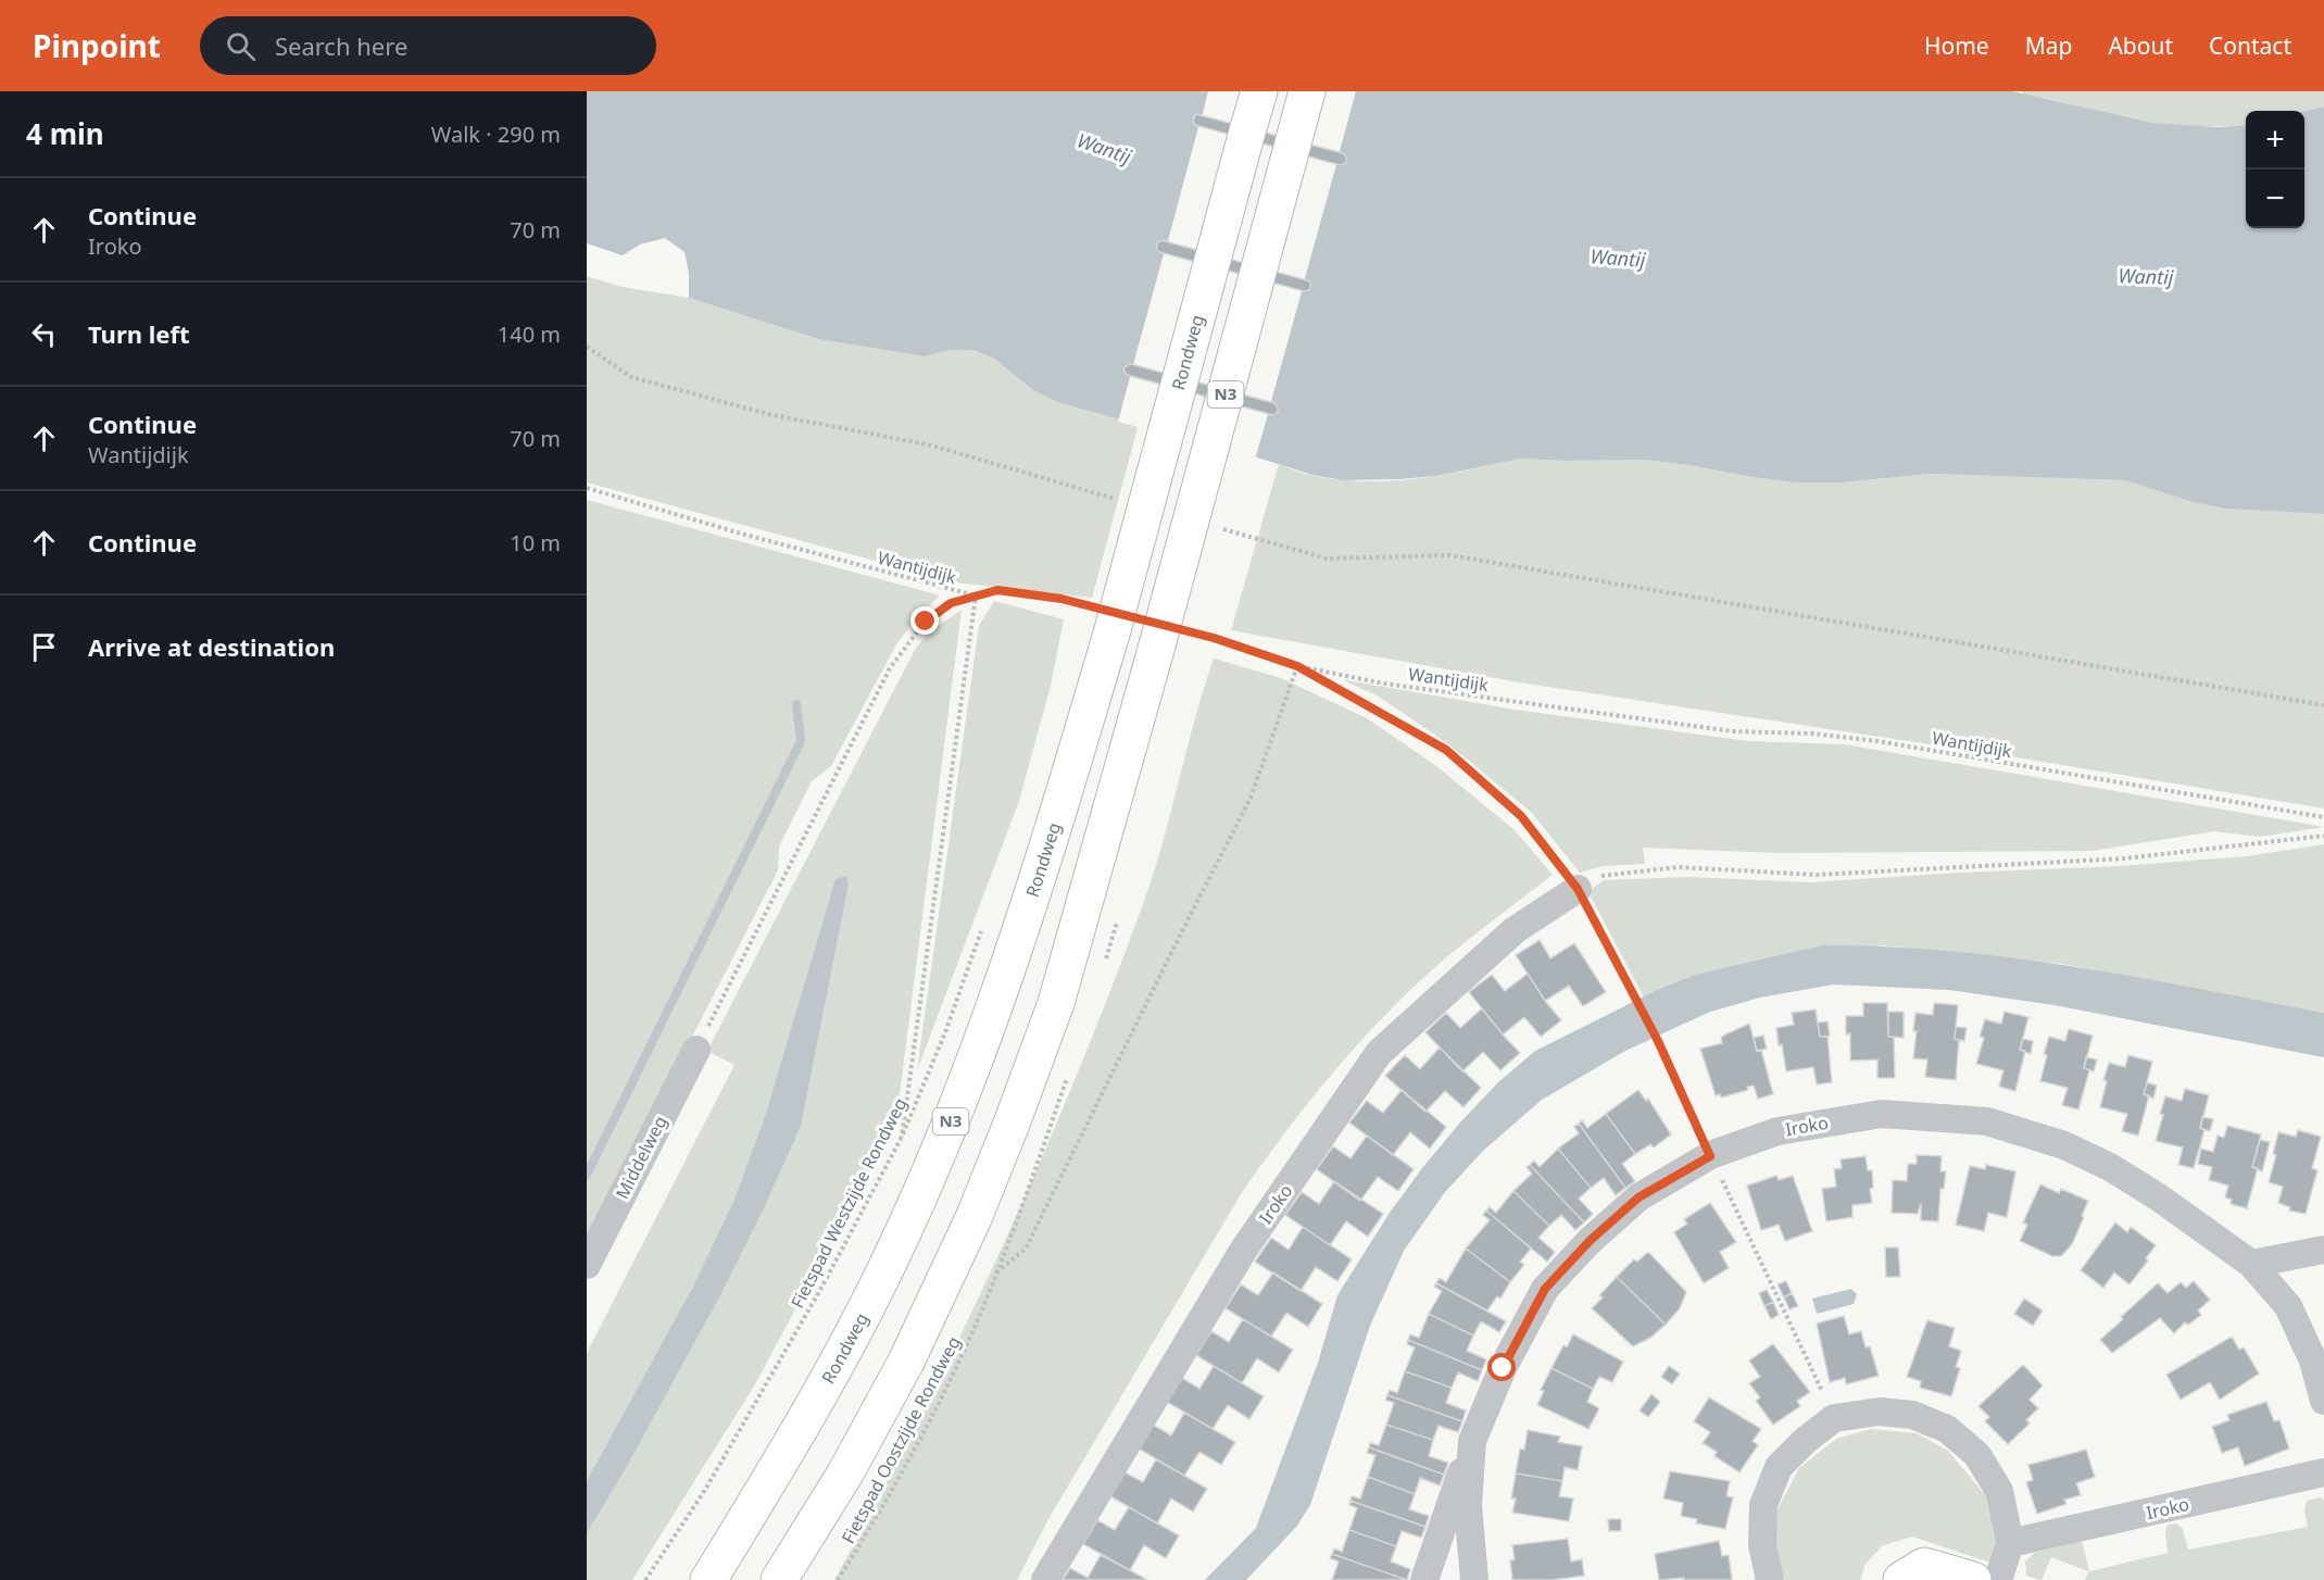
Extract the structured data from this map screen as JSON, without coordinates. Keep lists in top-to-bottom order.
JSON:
{
  "streets": {
    "main road": ["Rondweg", "N3"],
    "street": ["Iroko", "Middelweg"],
    "path": ["Wantijdijk", "Fietspad Westzijde Rondweg", "Fietspad Oostzijde Rondweg"]
  },
  "crossings": [
    ["Rondweg", "Wantijdijk"],
    ["Wantijdijk", "Fietspad Oostzijde Rondweg"]
  ],
  "water": ["Wantij"],
  "page": {
    "header": "Pinpoint",
    "search": "Search here",
    "nav": [
      "Home",
      "Map",
      "About",
      "Contact"
    ],
    "heading": ["4 min", "Walk · 290 m"],
    "map_buttons": ["+", "−"],
    "list": [
      ["Continue", "Iroko", "70 m"],
      ["Turn left", "140 m"],
      ["Continue", "Wantijdijk", "70 m"],
      ["Continue", "10 m"],
      "Arrive at destination"
    ]
  }
}
